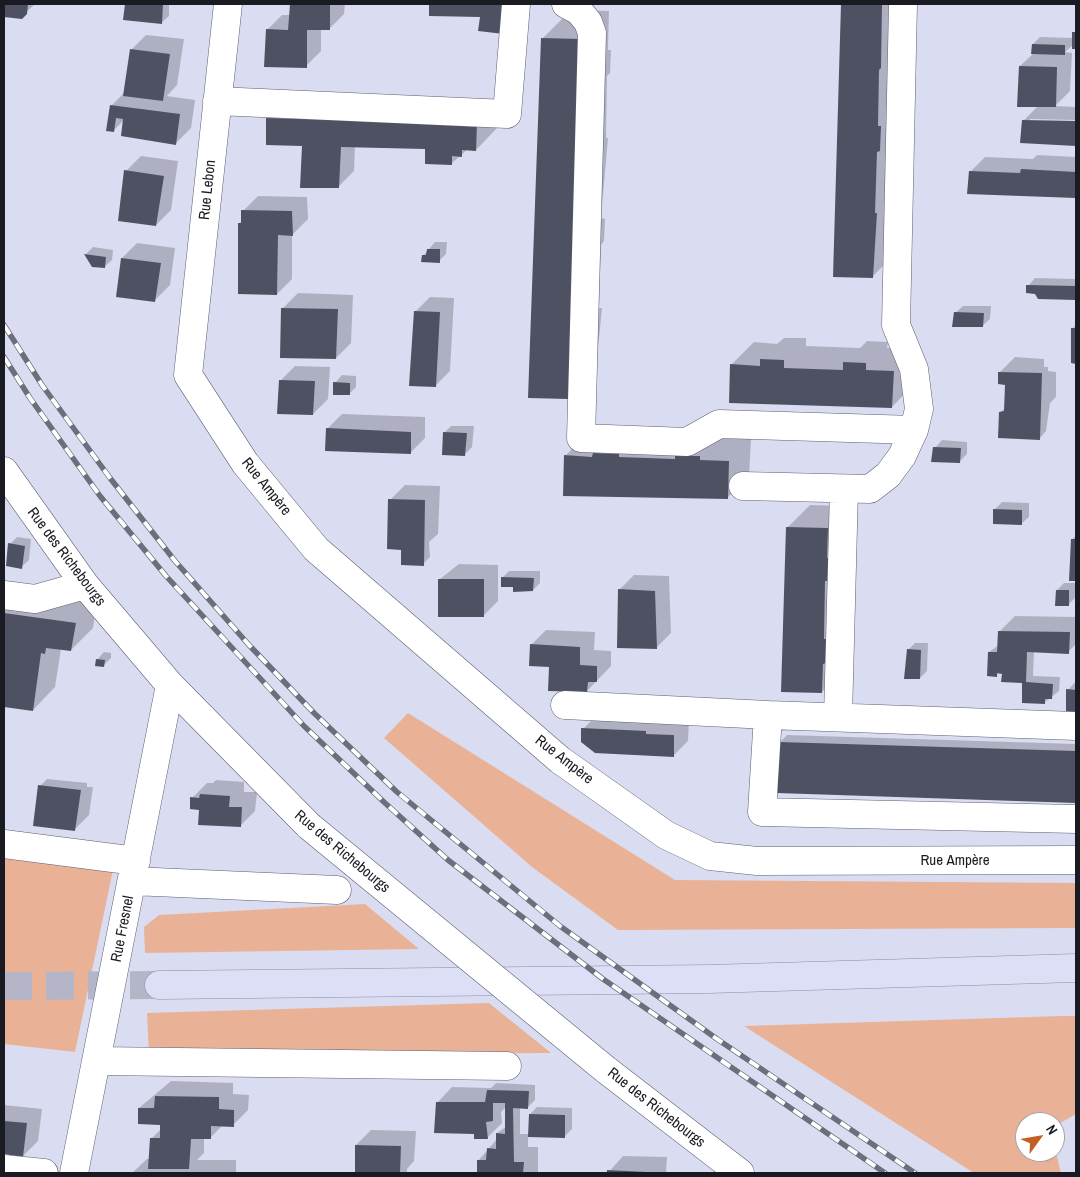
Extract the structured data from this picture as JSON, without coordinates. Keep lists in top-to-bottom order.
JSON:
{
  "streets": {
    "street": [
      "Rue Lebon",
      "Rue Ampère",
      "Rue des Richebourgs",
      "Rue Fresnel"
    ]
  },
  "crossings": [
    ["Rue Lebon", "Rue Ampère"],
    ["Rue des Richebourgs", "Rue Fresnel"]
  ],
  "north": "top right"
}
